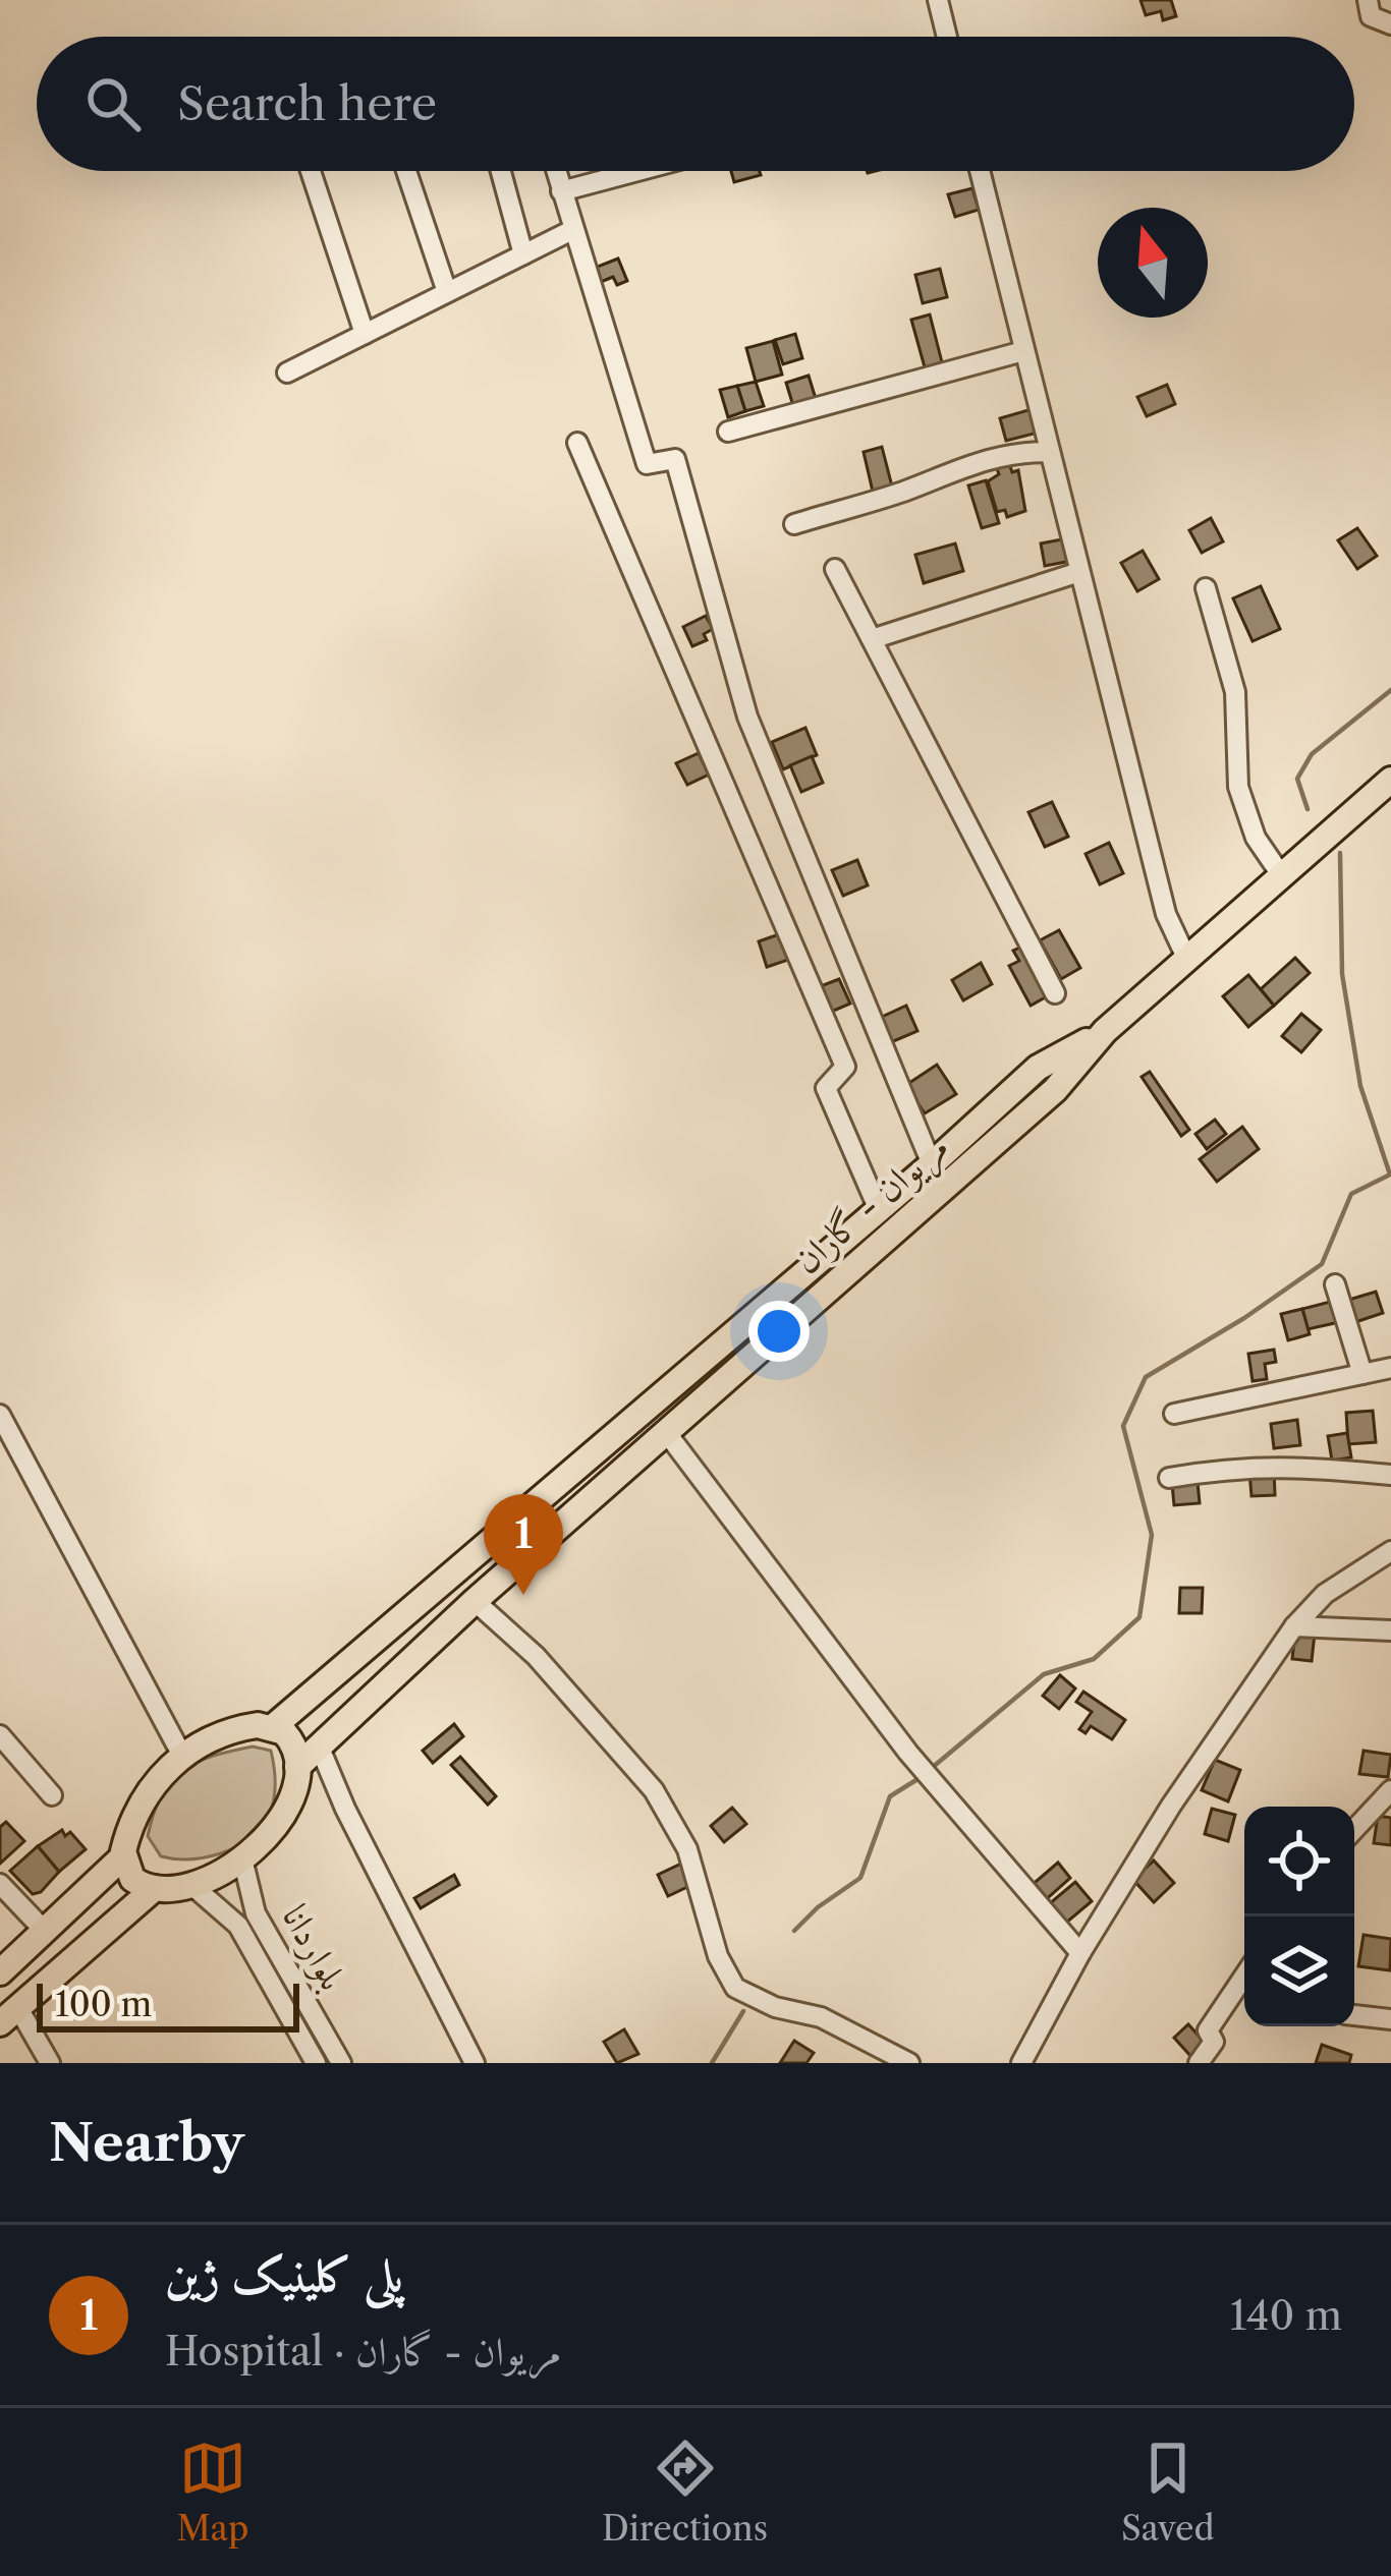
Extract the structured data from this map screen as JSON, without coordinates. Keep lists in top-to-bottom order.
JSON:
{
  "streets": {
    "main road": ["مریوان - گاران"],
    "street": ["بلواردانا"]
  },
  "crossings": [
    ["مریوان - گاران", "بلواردانا"]
  ],
  "scale_bar": "100 m",
  "north": "top",
  "page": {
    "search": "Search here",
    "pins": "1",
    "scale": "100 m",
    "heading": "Nearby",
    "list": [
      {
        "mark": "1",
        "name": "پلی کلینیک ژین",
        "note": "Hospital · مریوان - گاران",
        "value": "140 m"
      }
    ],
    "nav": ["Map", "Directions", "Saved"]
  }
}
